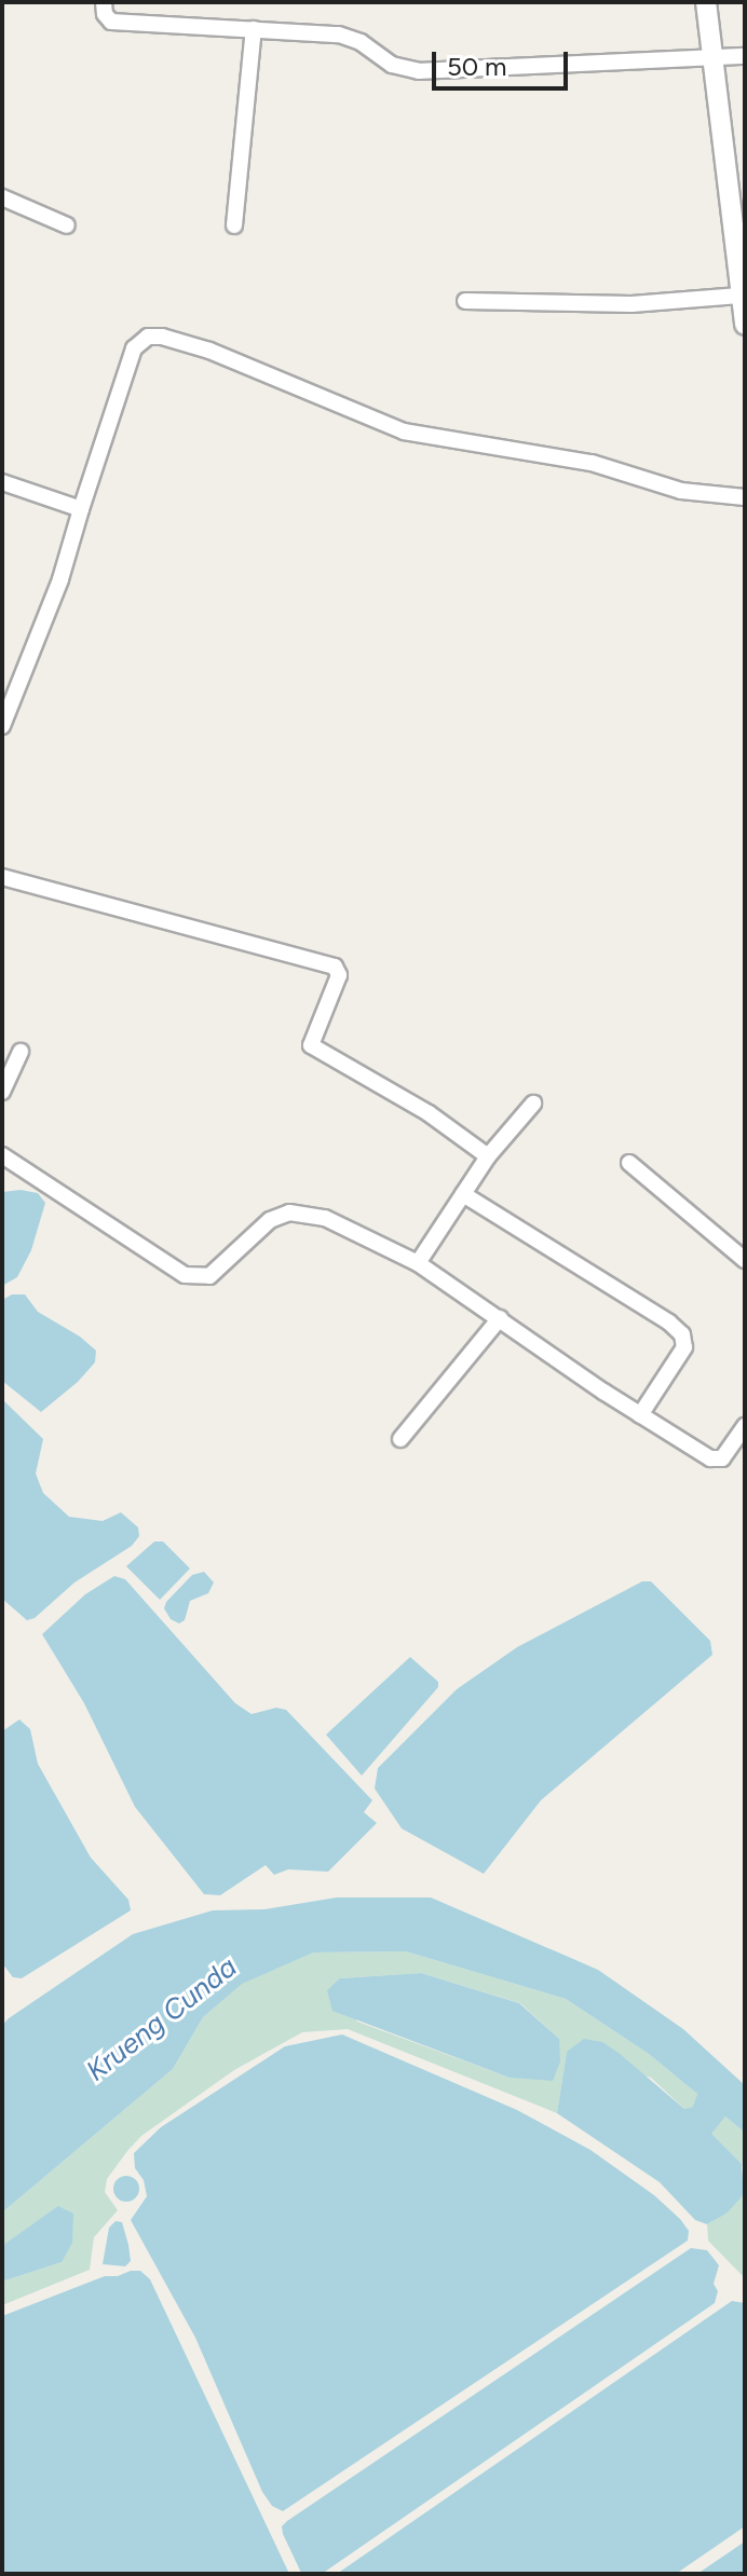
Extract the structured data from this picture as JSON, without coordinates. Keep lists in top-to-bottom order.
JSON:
{
  "water": ["Krueng Cunda"],
  "scale_bar": "50 m"
}
